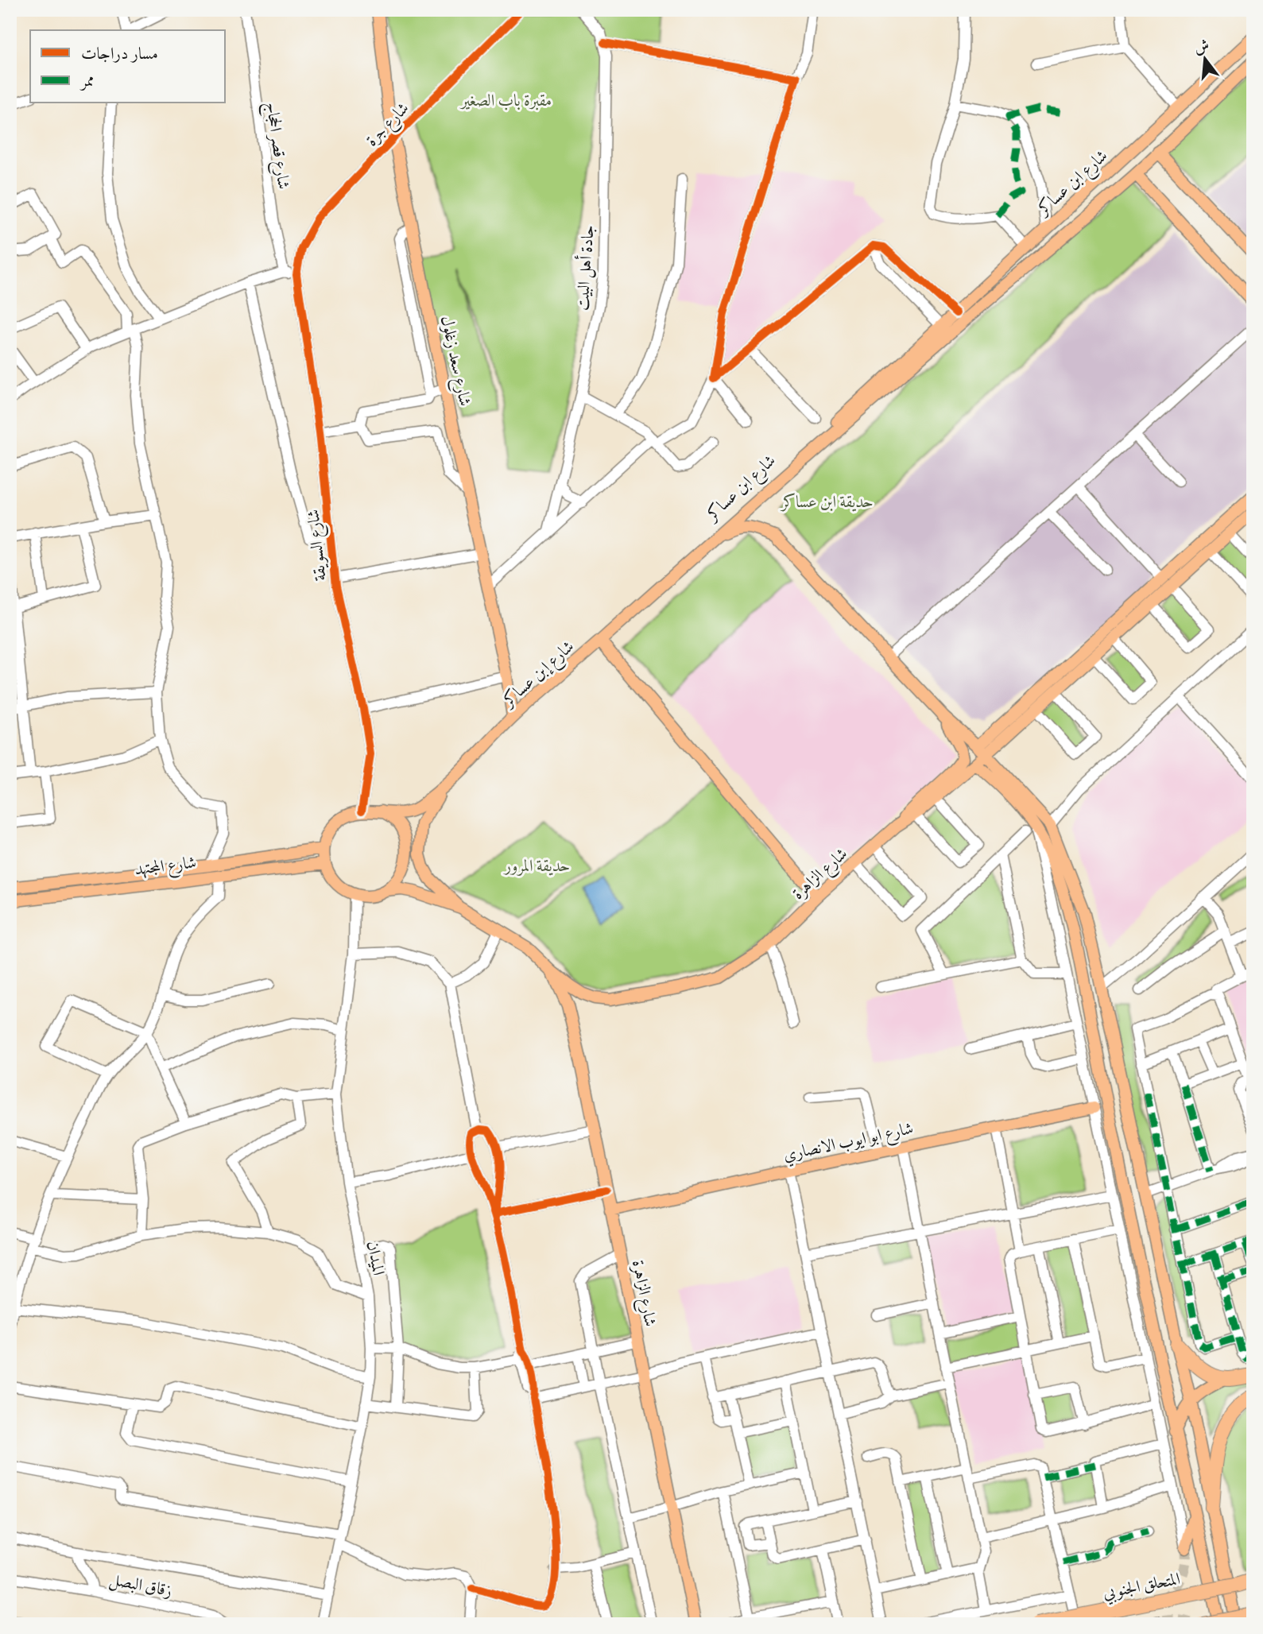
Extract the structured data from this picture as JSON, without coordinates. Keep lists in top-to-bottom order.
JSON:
{
  "streets": {
    "highway": ["المتحلق الجنوبي"],
    "main road": [
      "شارع ابن عساكر",
      "شارع سعد زغلول",
      "شارع إبن عساكر",
      "شارع المجتهد",
      "شارع الزاهرة",
      "شارع ابو ايوب الانصاري"
    ],
    "street": [
      "شارع جرة",
      "شارع قصر الحجاج",
      "جادة أهل البيت",
      "شارع السويقة",
      "الميدان",
      "زقاق البصل"
    ]
  },
  "crossings": [
    ["شارع جرة", "شارع سعد زغلول"],
    ["شارع جرة", "شارع السويقة"],
    ["شارع ابن عساكر", "شارع إبن عساكر"],
    ["شارع سعد زغلول", "شارع إبن عساكر"],
    ["شارع السويقة", "شارع إبن عساكر"],
    ["شارع السويقة", "شارع المجتهد"],
    ["شارع السويقة", "شارع الزاهرة"],
    ["شارع السويقة", "الميدان"],
    ["شارع إبن عساكر", "شارع المجتهد"],
    ["شارع إبن عساكر", "شارع الزاهرة"],
    ["شارع إبن عساكر", "الميدان"],
    ["شارع المجتهد", "شارع الزاهرة"],
    ["شارع المجتهد", "الميدان"],
    ["شارع الزاهرة", "شارع ابو ايوب الانصاري"],
    ["شارع الزاهرة", "الميدان"]
  ],
  "parks": ["مقبرة باب الصغير", "حديقة ابن عساكر", "حديقة المرور"],
  "legend": ["مسار دراجات", "ممر"],
  "north": "top"
}
